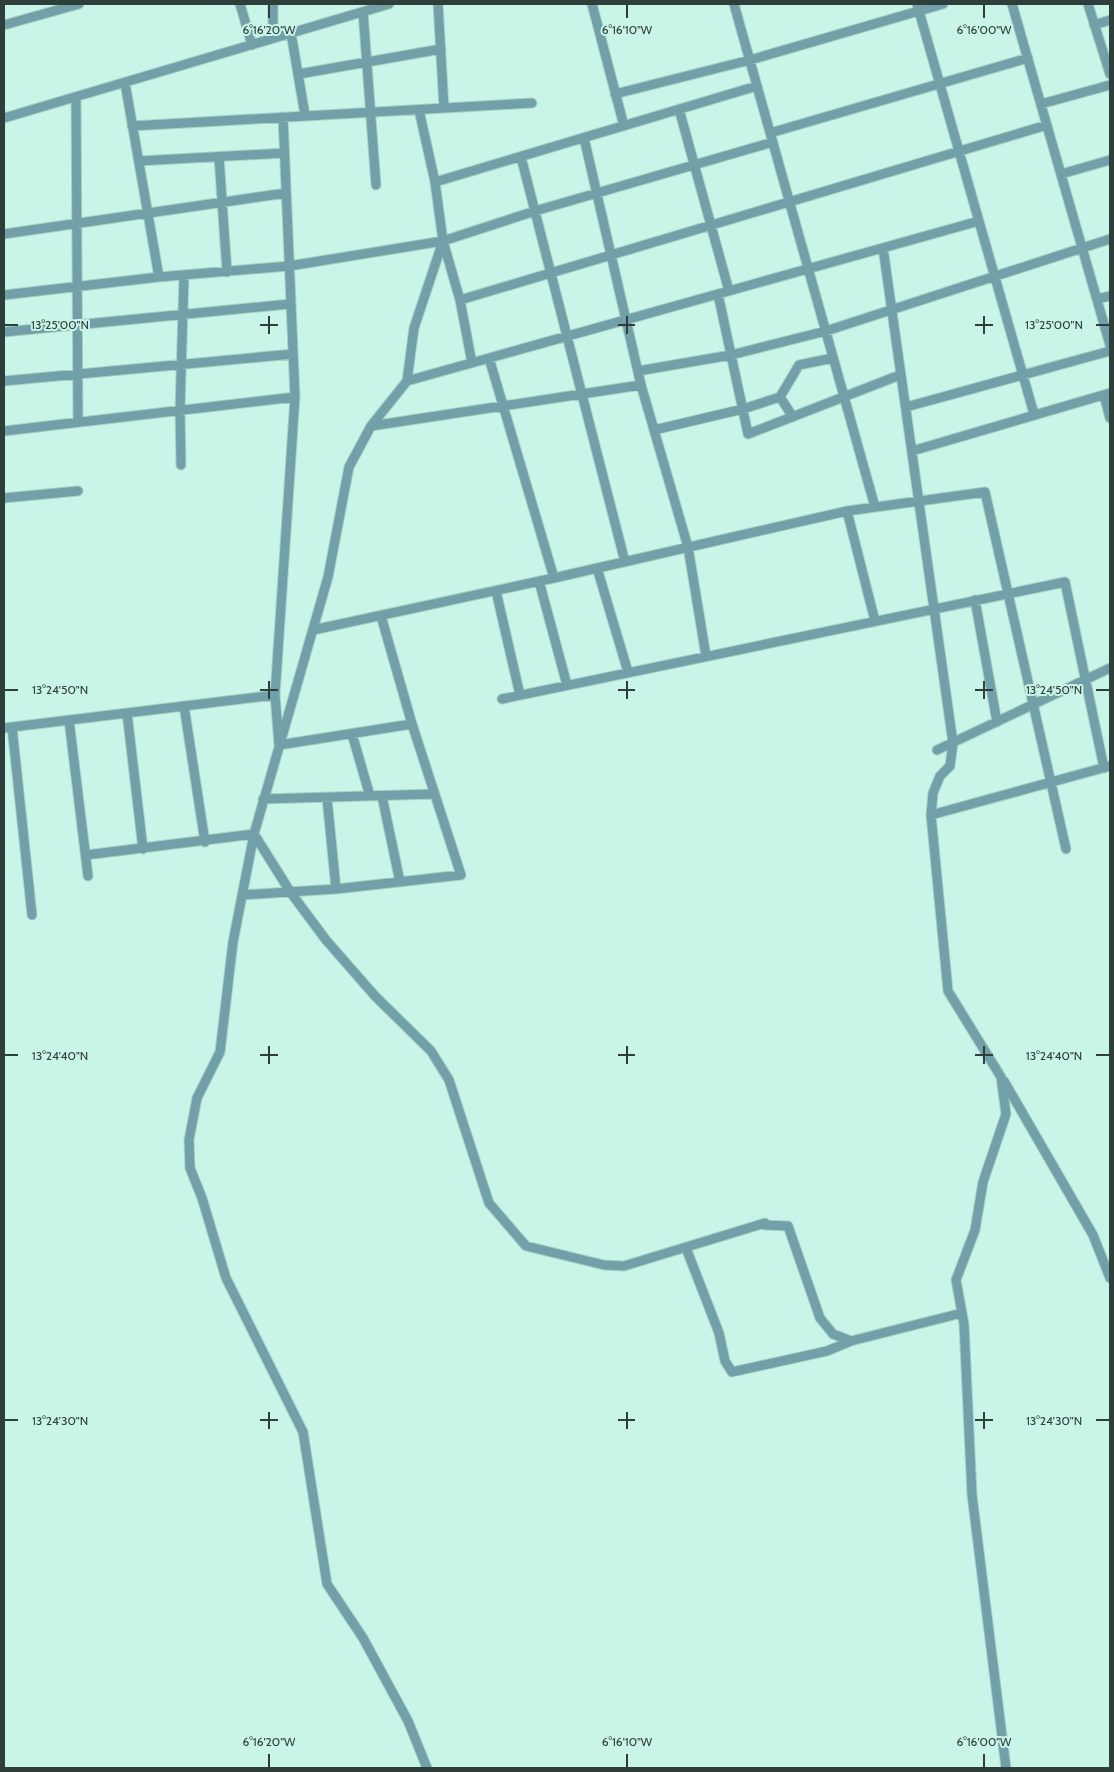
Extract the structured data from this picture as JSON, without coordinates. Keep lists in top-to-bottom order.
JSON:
{
  "coordinates": [
    "6°16'20\"W",
    "6°16'10\"W",
    "6°16'00\"W",
    "13°25'00\"N",
    "13°24'50\"N",
    "13°24'40\"N",
    "13°24'30\"N"
  ]
}
